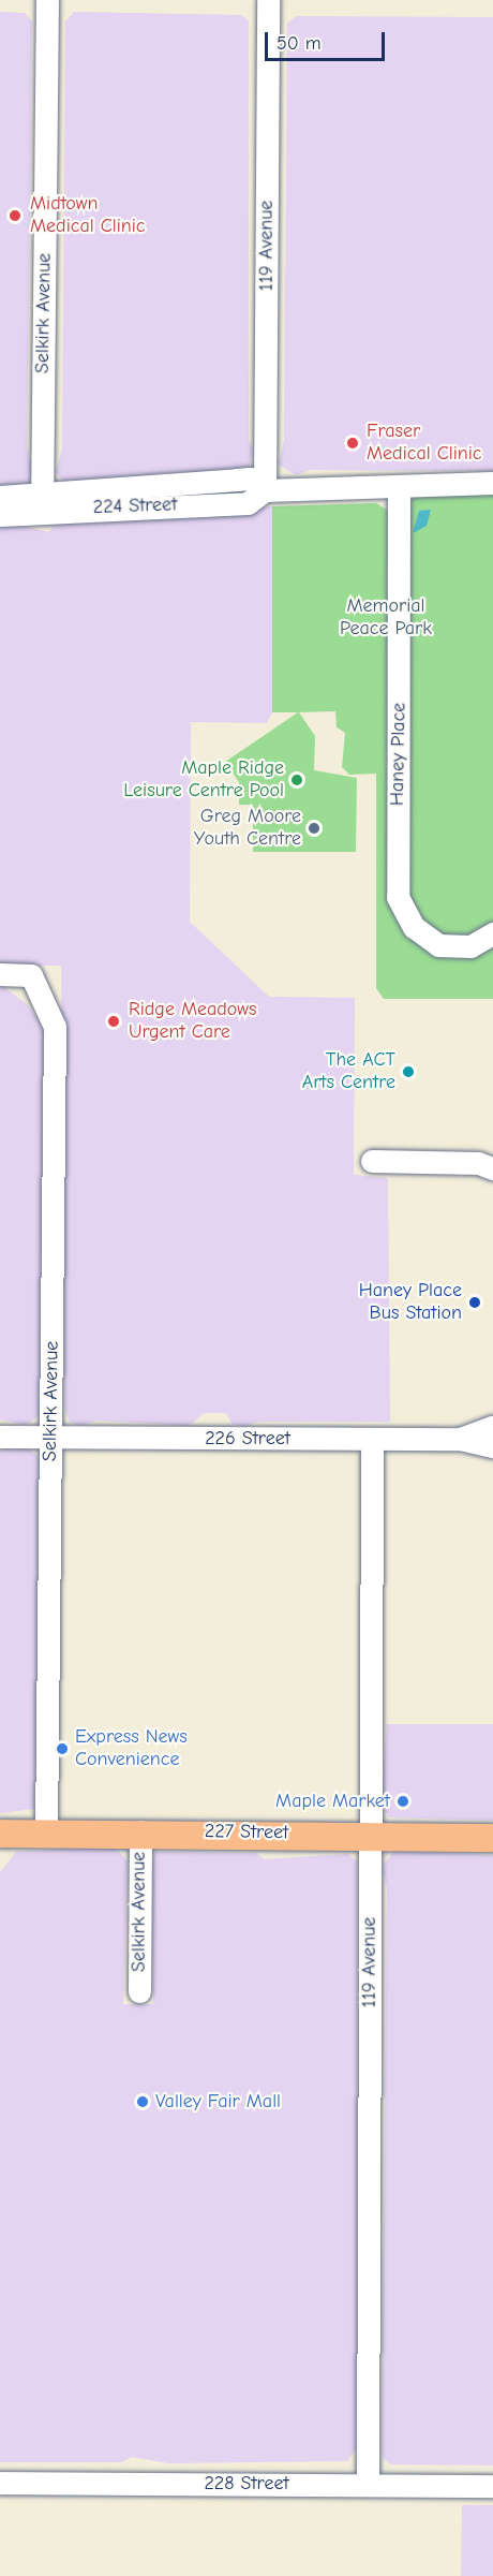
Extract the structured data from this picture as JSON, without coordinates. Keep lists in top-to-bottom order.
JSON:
{
  "streets": {
    "main road": ["227 Street"],
    "street": [
      "119 Avenue",
      "Selkirk Avenue",
      "224 Street",
      "Haney Place",
      "226 Street",
      "228 Street"
    ]
  },
  "crossings": [
    ["119 Avenue", "224 Street"],
    ["119 Avenue", "226 Street"],
    ["119 Avenue", "227 Street"],
    ["119 Avenue", "228 Street"],
    ["Selkirk Avenue", "224 Street"],
    ["Selkirk Avenue", "226 Street"],
    ["Selkirk Avenue", "227 Street"],
    ["224 Street", "Haney Place"]
  ],
  "parks": ["Memorial Peace Park"],
  "places": [
    "Midtown Medical Clinic",
    "Fraser Medical Clinic",
    "Maple Ridge Leisure Centre Pool",
    "Greg Moore Youth Centre",
    "Ridge Meadows Urgent Care",
    "The ACT Arts Centre",
    "Haney Place Bus Station",
    "Express News Convenience",
    "Maple Market",
    "Valley Fair Mall"
  ],
  "scale_bar": "50 m"
}
